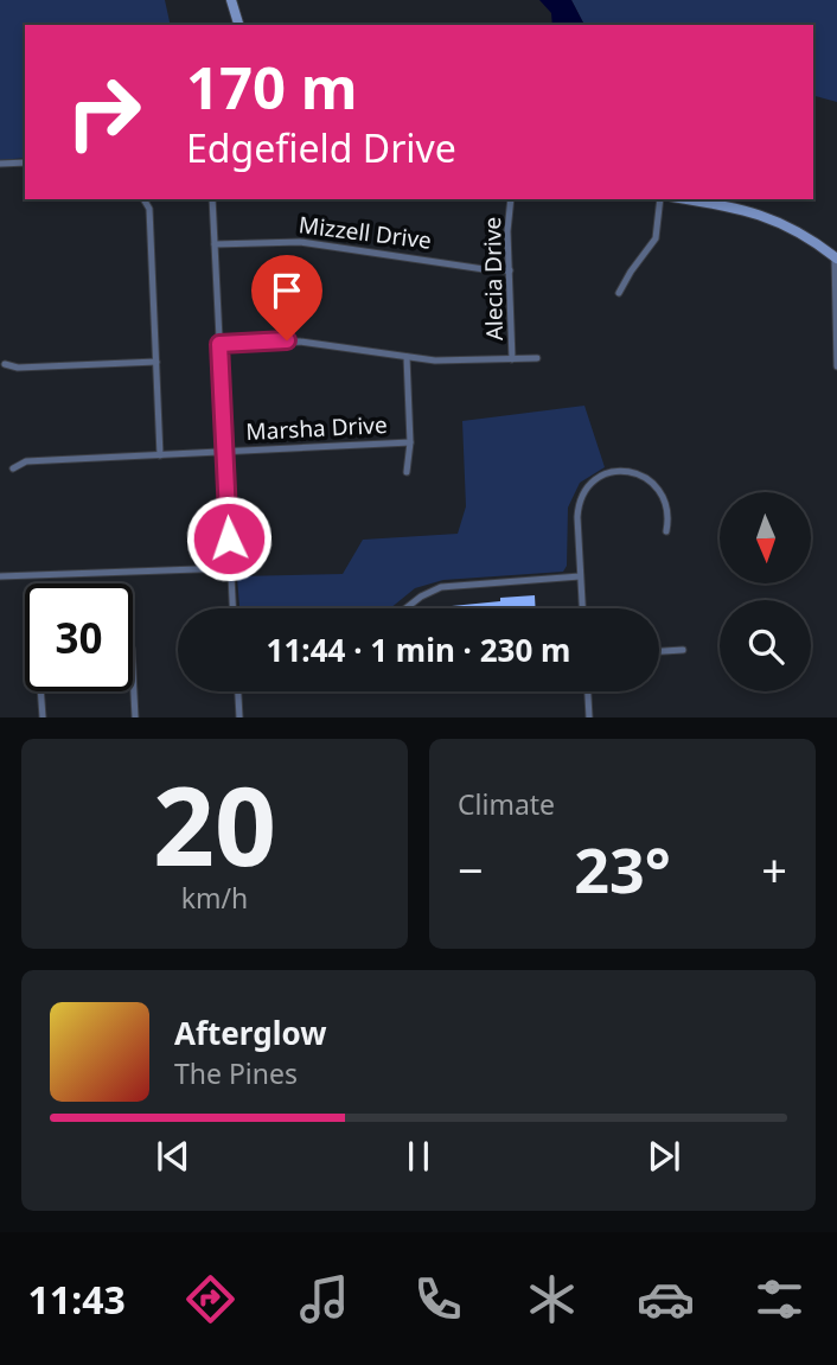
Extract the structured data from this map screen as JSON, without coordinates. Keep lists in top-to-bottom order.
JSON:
{
  "streets": {
    "street": ["Mizzell Drive", "Alecia Drive", "Marsha Drive"]
  },
  "crossings": [
    ["Mizzell Drive", "Alecia Drive"]
  ],
  "north": "bottom",
  "page": {
    "turn": ["170 m", "Edgefield Drive"],
    "limit": "30",
    "trip": "11:44 · 1 min · 230 m",
    "tile": [
      ["20", "km/h"],
      "Climate"
    ],
    "heat": ["−", "23°", "+"],
    "song": ["Afterglow", "The Pines"],
    "tabs": "11:43"
  }
}
